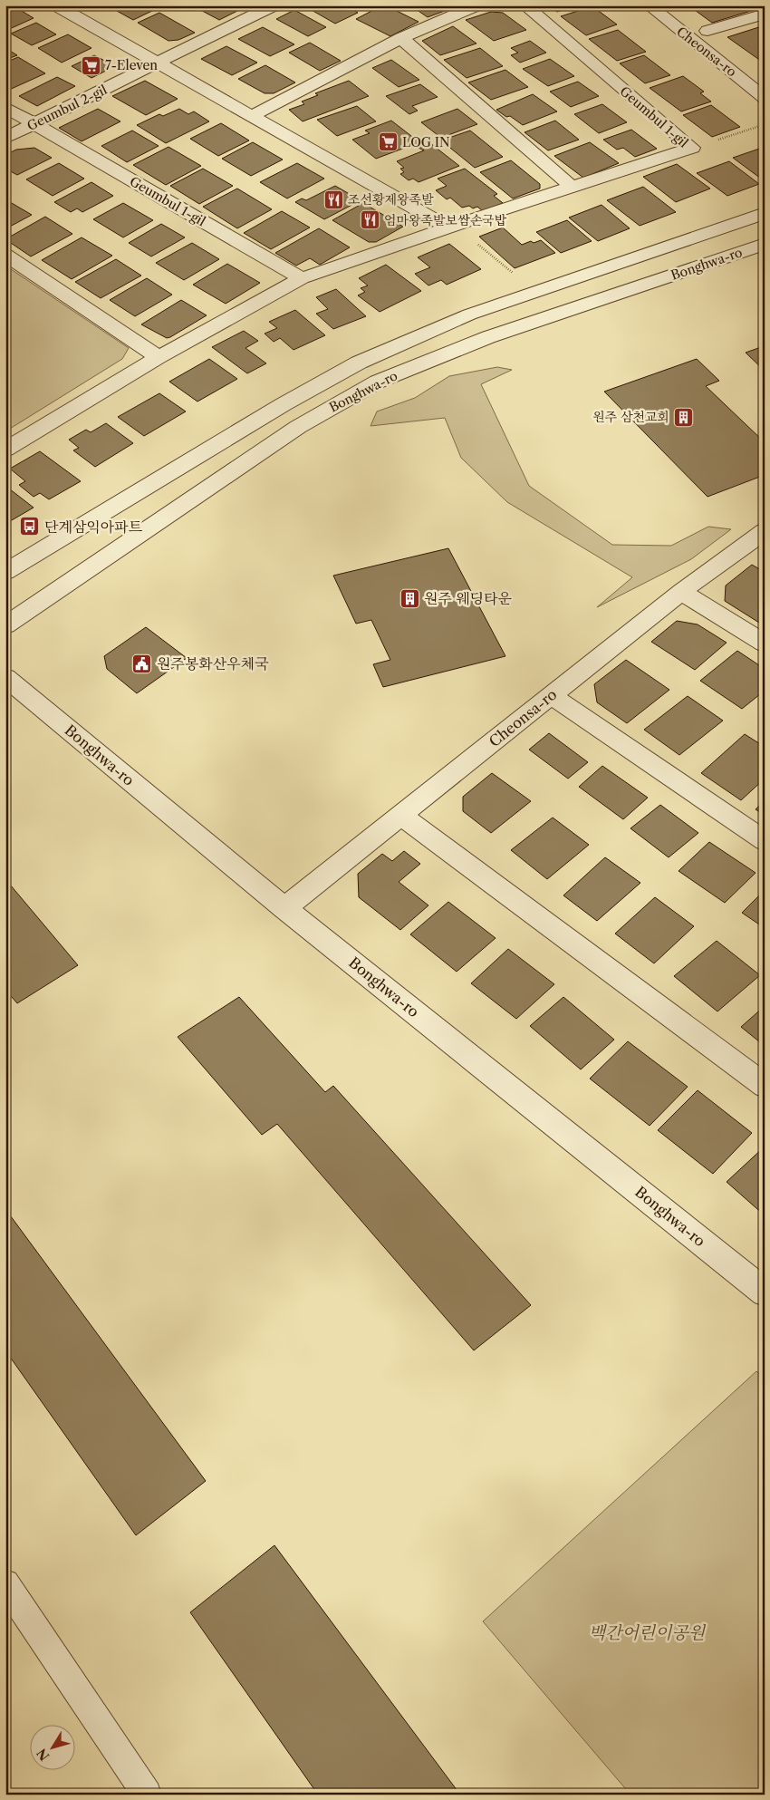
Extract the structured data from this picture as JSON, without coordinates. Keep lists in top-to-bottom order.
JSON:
{
  "streets": {
    "street": [
      "Cheonsa-ro",
      "Geumbul 2-gil",
      "Geumbul 1-gil",
      "Bonghwa-ro"
    ]
  },
  "crossings": [
    ["Cheonsa-ro", "Bonghwa-ro"],
    ["Geumbul 2-gil", "Geumbul 1-gil"]
  ],
  "parks": ["백간어린이공원"],
  "places": {
    "supermarket": ["7-Eleven", "LOG IN"],
    "restaurant": ["조선황제왕족발", "엄마왕족발보쌈손국밥"],
    "building": ["원주 삼천교회", "원주 웨딩타운"],
    "bus stop": ["단계삼익아파트"],
    "public building": ["원주봉화산우체국"]
  },
  "north": "bottom left"
}
